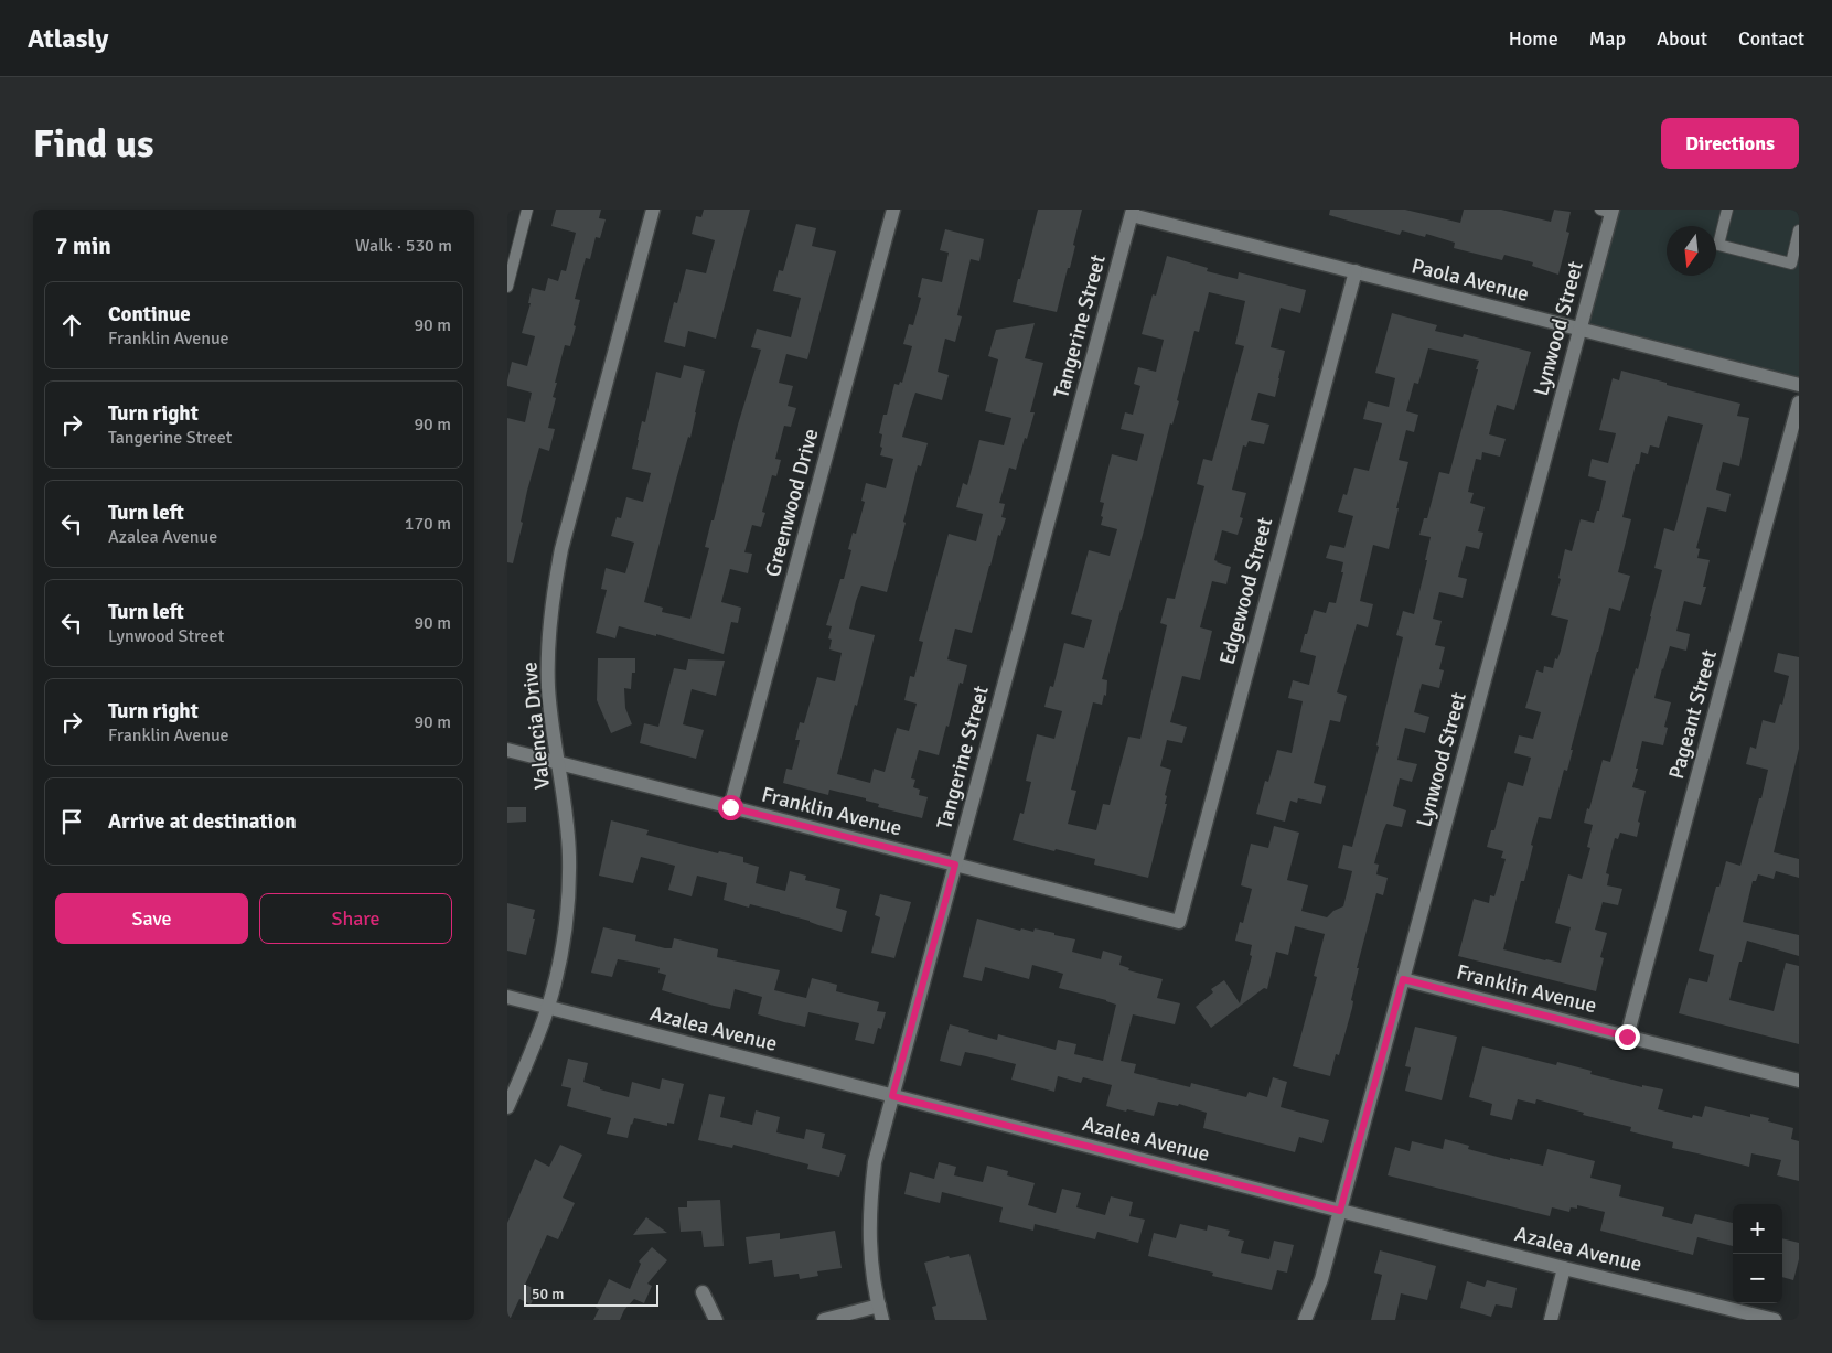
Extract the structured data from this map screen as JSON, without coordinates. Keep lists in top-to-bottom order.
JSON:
{
  "streets": {
    "street": [
      "Paola Avenue",
      "Tangerine Street",
      "Lynwood Street",
      "Greenwood Drive",
      "Edgewood Street",
      "Pageant Street",
      "Valencia Drive",
      "Franklin Avenue",
      "Azalea Avenue"
    ]
  },
  "crossings": [
    ["Paola Avenue", "Tangerine Street"],
    ["Paola Avenue", "Lynwood Street"],
    ["Paola Avenue", "Edgewood Street"],
    ["Tangerine Street", "Franklin Avenue"],
    ["Tangerine Street", "Azalea Avenue"],
    ["Lynwood Street", "Franklin Avenue"],
    ["Lynwood Street", "Azalea Avenue"],
    ["Greenwood Drive", "Franklin Avenue"],
    ["Edgewood Street", "Franklin Avenue"],
    ["Pageant Street", "Franklin Avenue"],
    ["Valencia Drive", "Franklin Avenue"],
    ["Valencia Drive", "Azalea Avenue"]
  ],
  "scale_bar": "50 m",
  "north": "bottom",
  "page": {
    "header": "Atlasly",
    "nav": [
      "Home",
      "Map",
      "About",
      "Contact"
    ],
    "buttons": [
      "Directions",
      ["Save", "Share"]
    ],
    "title": "Find us",
    "heading": ["7 min", "Walk · 530 m"],
    "list": [
      ["Continue", "Franklin Avenue", "90 m"],
      ["Turn right", "Tangerine Street", "90 m"],
      ["Turn left", "Azalea Avenue", "170 m"],
      ["Turn left", "Lynwood Street", "90 m"],
      ["Turn right", "Franklin Avenue", "90 m"],
      "Arrive at destination"
    ],
    "map_buttons": ["+", "−"],
    "scale": "50 m"
  }
}
